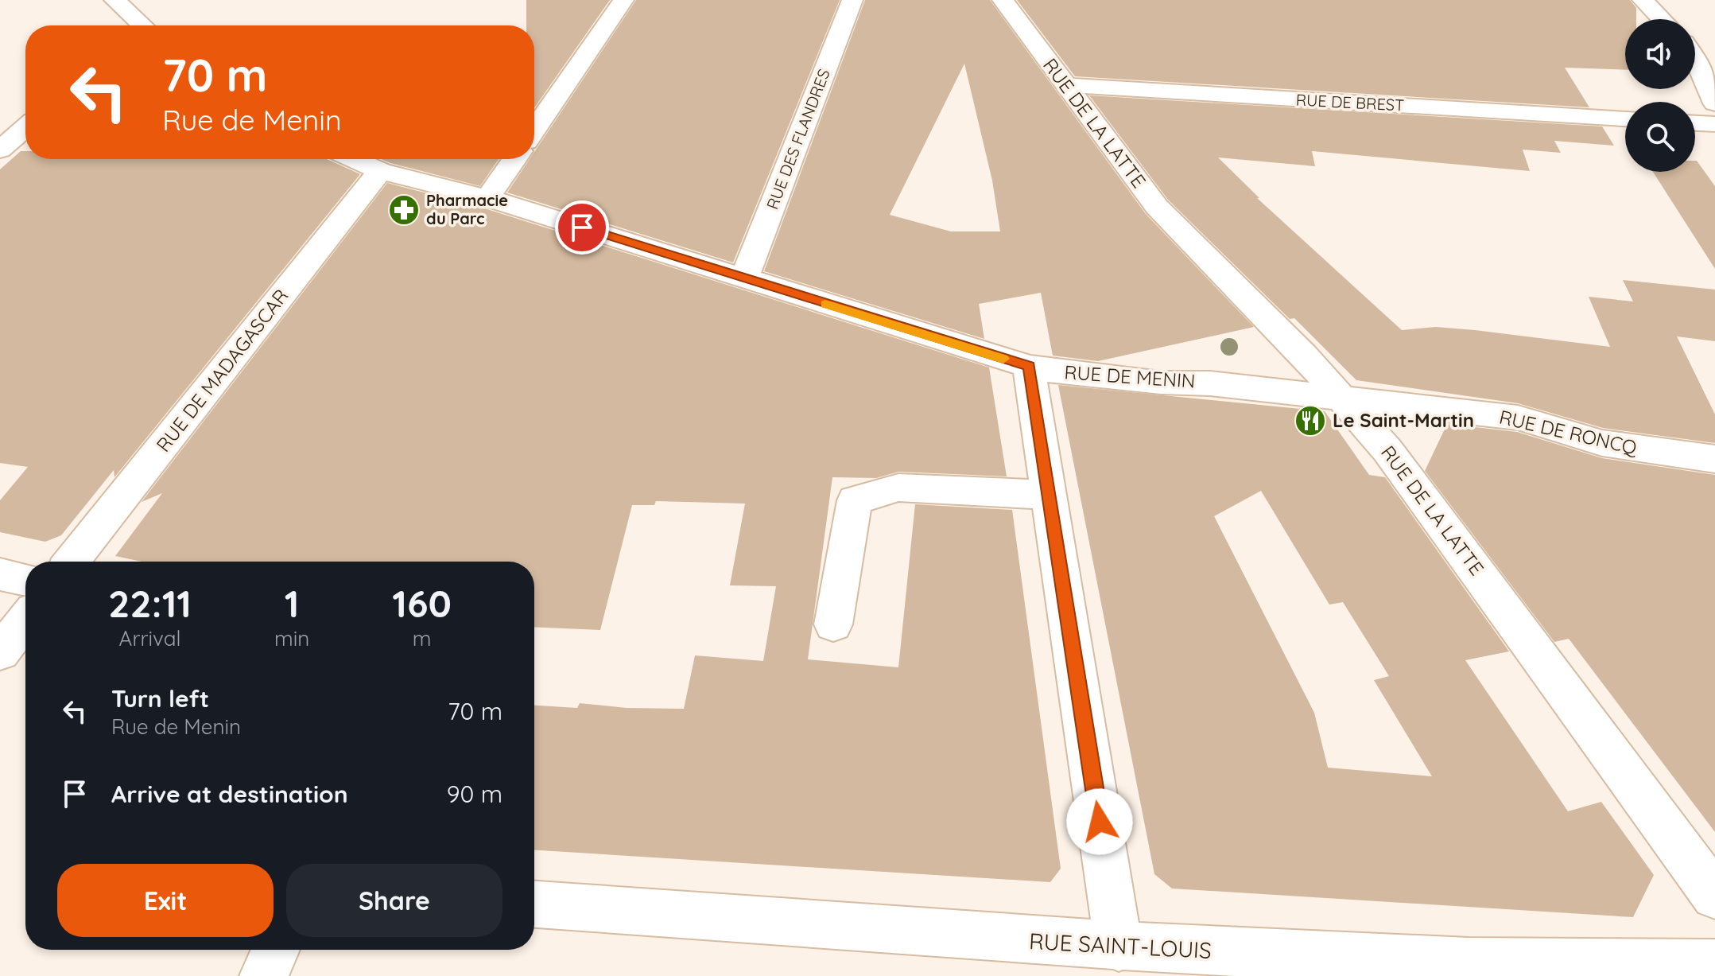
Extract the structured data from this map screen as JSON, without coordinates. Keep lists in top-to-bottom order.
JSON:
{
  "streets": {
    "street": [
      "RUE DE BREST",
      "RUE DE LA LATTE",
      "RUE DES FLANDRES",
      "RUE DE MADAGASCAR",
      "RUE DE MENIN",
      "RUE DE RONCQ",
      "RUE SAINT-LOUIS"
    ]
  },
  "crossings": [
    ["RUE DE BREST", "RUE DE LA LATTE"],
    ["RUE DE LA LATTE", "RUE DE MENIN"],
    ["RUE DE LA LATTE", "RUE DE RONCQ"],
    ["RUE DES FLANDRES", "RUE DE MENIN"],
    ["RUE DE MADAGASCAR", "RUE DE MENIN"],
    ["RUE DE MENIN", "RUE DE RONCQ"]
  ],
  "places": {
    "pharmacy": ["Pharmacie du Parc"],
    "restaurant": ["Le Saint-Martin"]
  },
  "page": {
    "turn": ["70 m", "Rue de Menin"],
    "eta": [
      "22:11",
      "Arrival",
      "1",
      "min",
      "160",
      "m"
    ],
    "list": [
      {
        "name": "Turn left",
        "note": "Rue de Menin",
        "value": "70 m"
      },
      {
        "name": "Arrive at destination",
        "value": "90 m"
      }
    ],
    "buttons": ["Exit", "Share"]
  }
}
